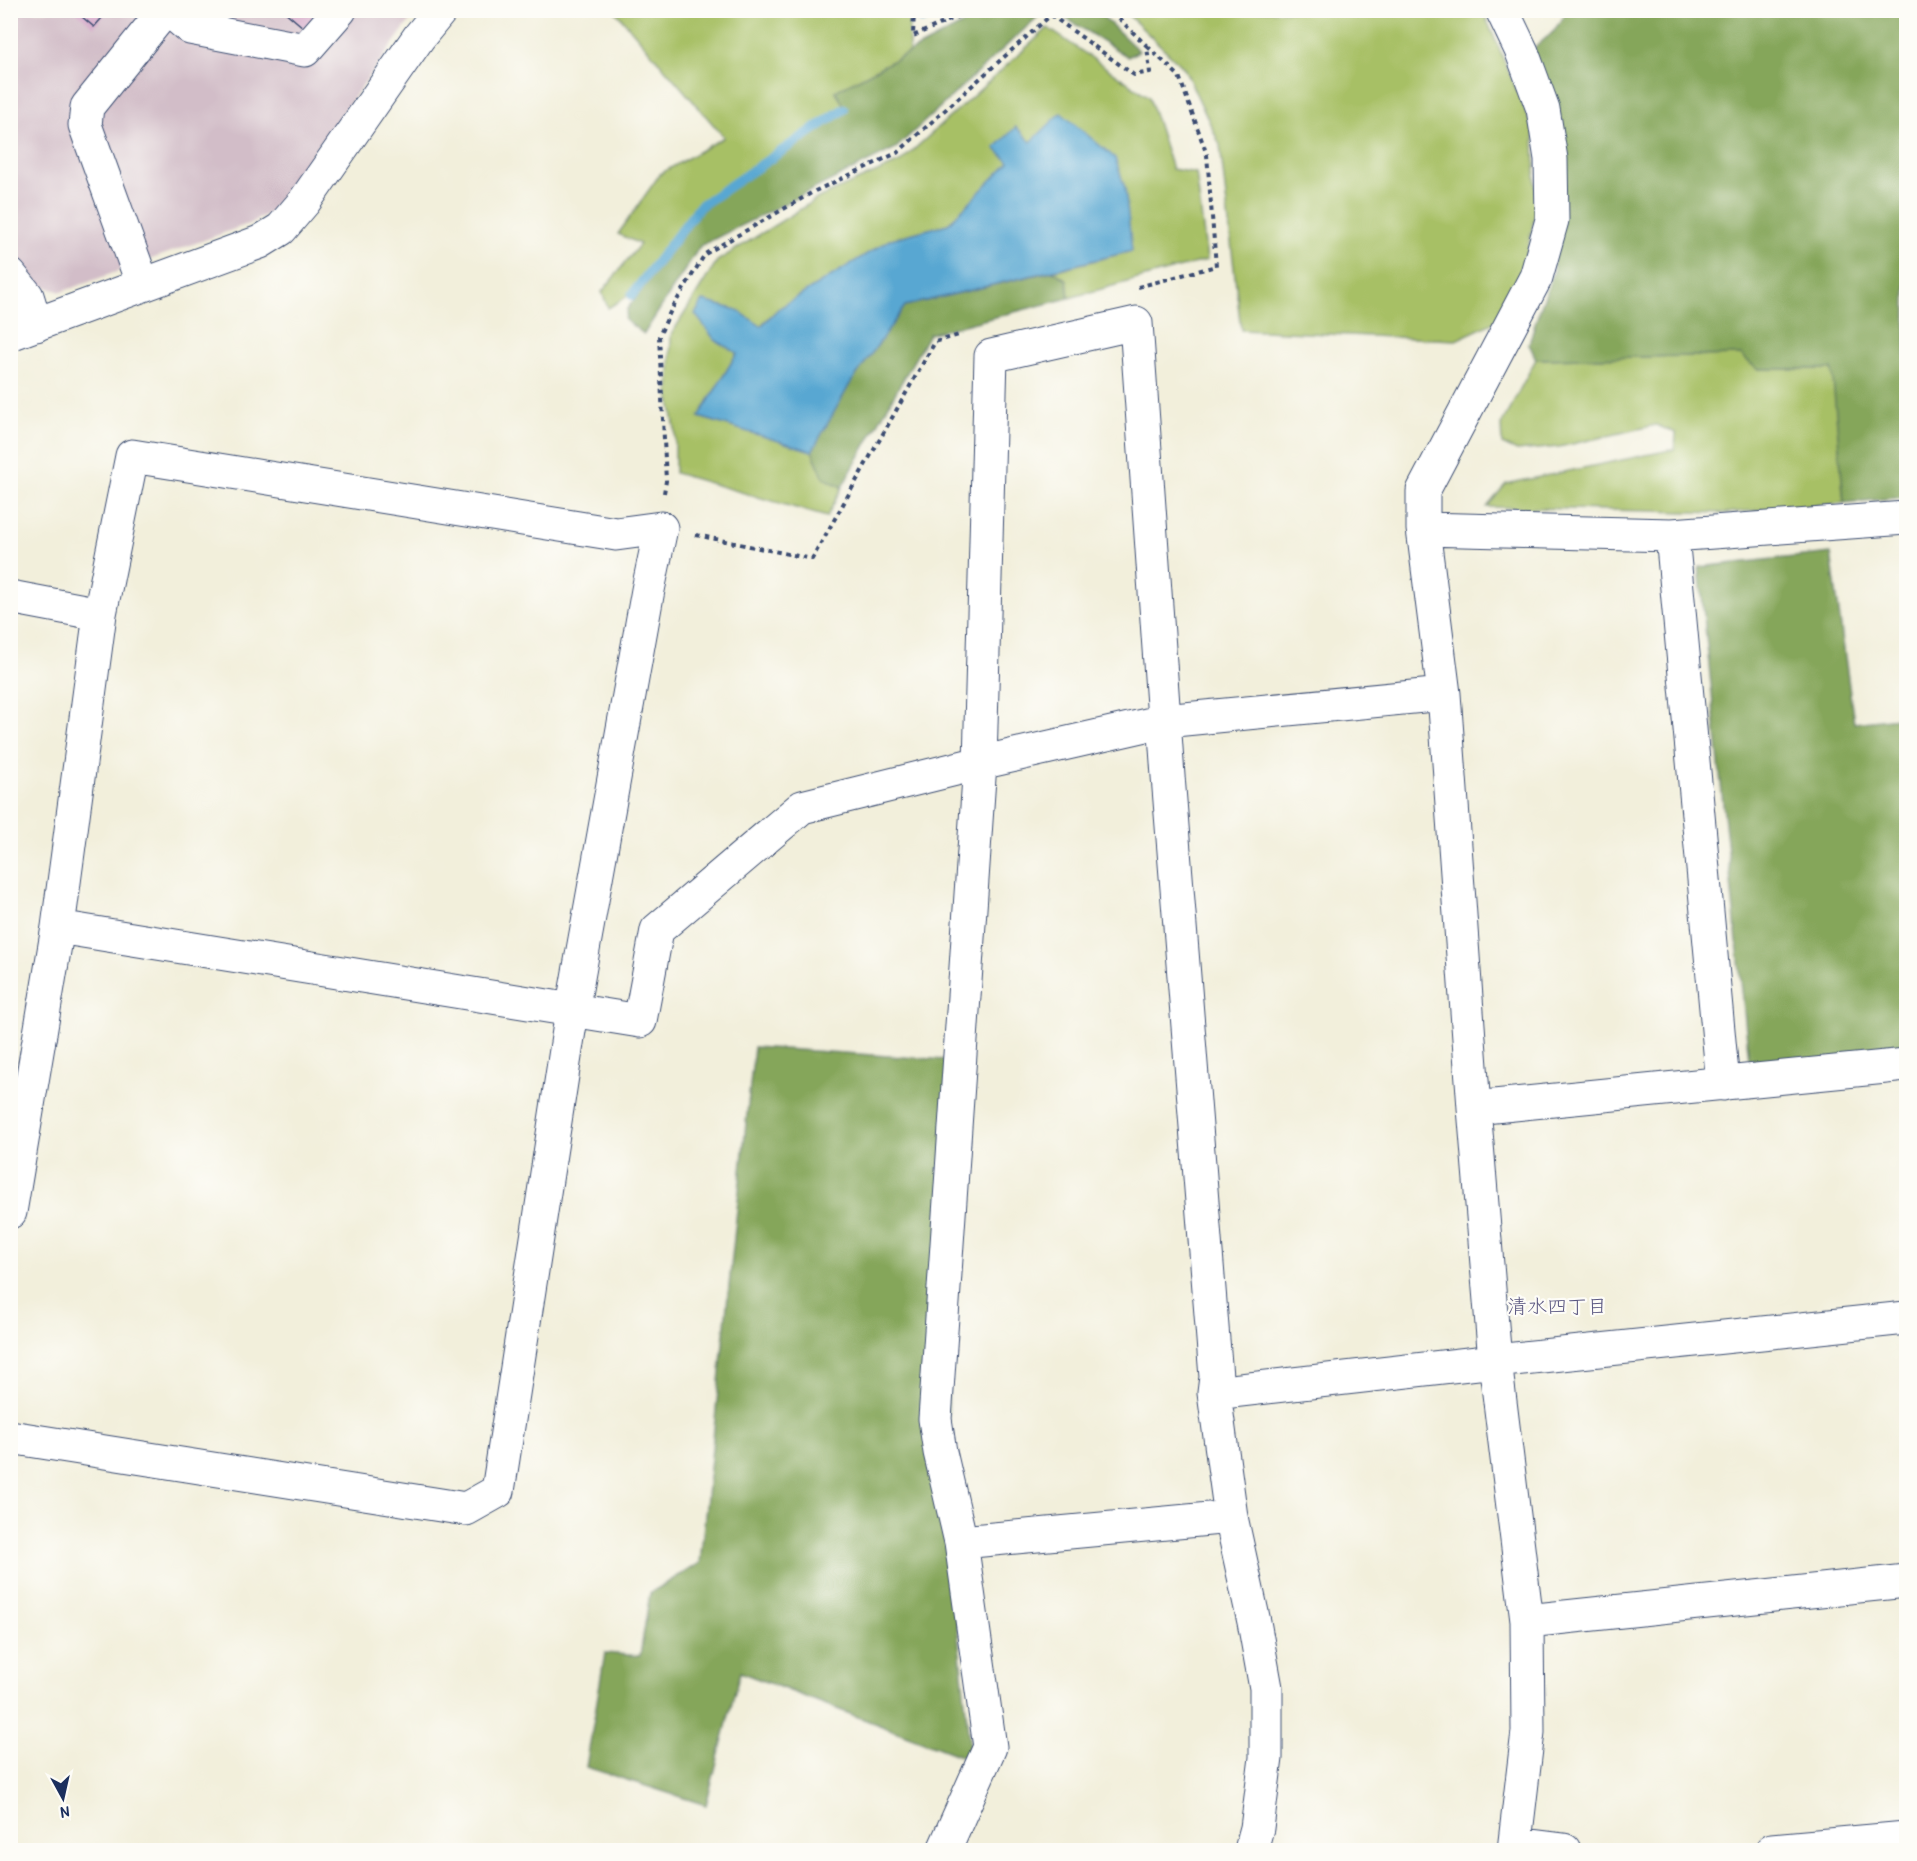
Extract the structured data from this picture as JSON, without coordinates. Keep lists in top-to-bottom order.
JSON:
{
  "districts": ["清水四丁目"],
  "north": "bottom"
}
